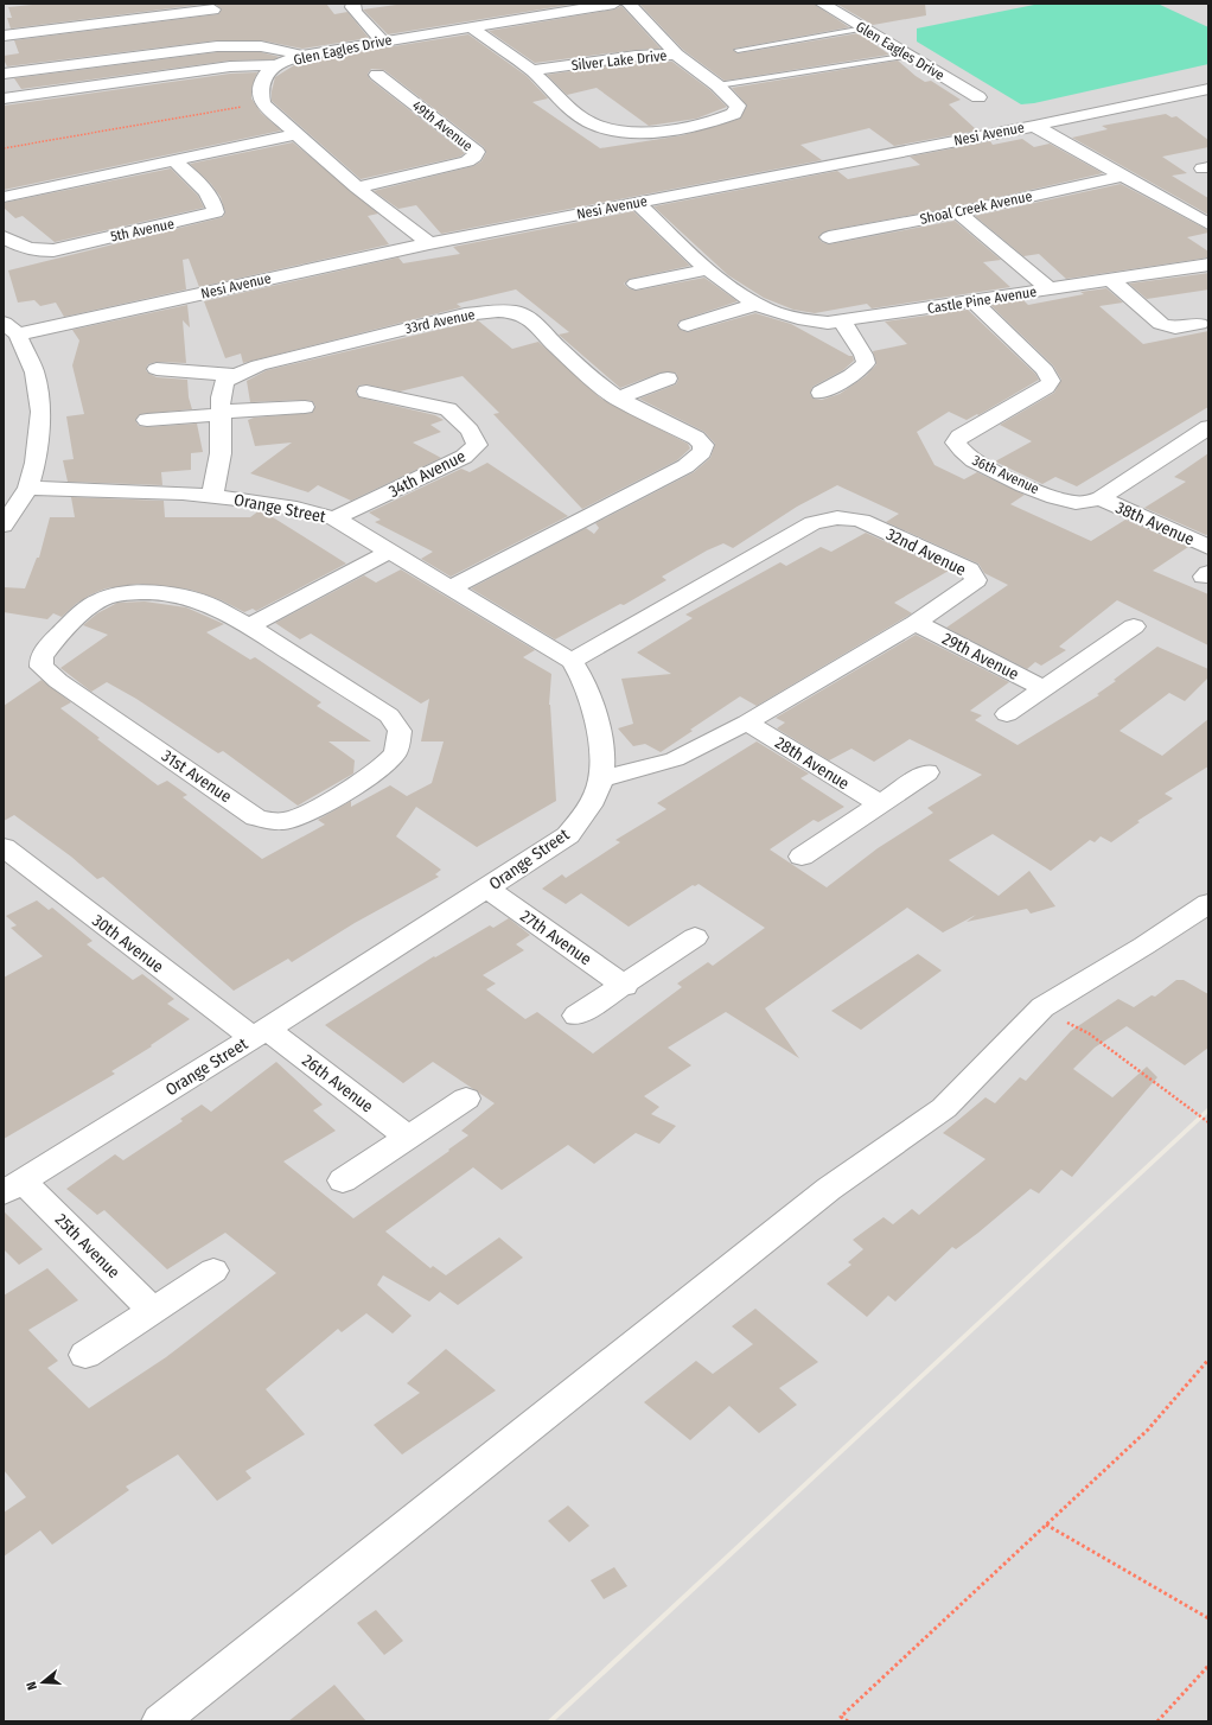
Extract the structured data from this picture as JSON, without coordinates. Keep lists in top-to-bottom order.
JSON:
{
  "streets": {
    "street": [
      "Glen Eagles Drive",
      "Silver Lake Drive",
      "49th Avenue",
      "Nesi Avenue",
      "Shoal Creek Avenue",
      "5th Avenue",
      "Castle Pine Avenue",
      "33rd Avenue",
      "34th Avenue",
      "36th Avenue",
      "Orange Street",
      "38th Avenue",
      "32nd Avenue",
      "29th Avenue",
      "28th Avenue",
      "31st Avenue",
      "27th Avenue",
      "30th Avenue",
      "26th Avenue",
      "25th Avenue"
    ]
  },
  "crossings": [
    ["Glen Eagles Drive", "Silver Lake Drive"],
    ["Nesi Avenue", "Castle Pine Avenue"],
    ["Castle Pine Avenue", "36th Avenue"],
    ["33rd Avenue", "Orange Street"],
    ["34th Avenue", "Orange Street"],
    ["36th Avenue", "38th Avenue"],
    ["Orange Street", "32nd Avenue"],
    ["Orange Street", "27th Avenue"],
    ["Orange Street", "30th Avenue"],
    ["Orange Street", "26th Avenue"],
    ["Orange Street", "25th Avenue"],
    ["32nd Avenue", "29th Avenue"],
    ["32nd Avenue", "28th Avenue"],
    ["30th Avenue", "26th Avenue"]
  ],
  "north": "left"
}
